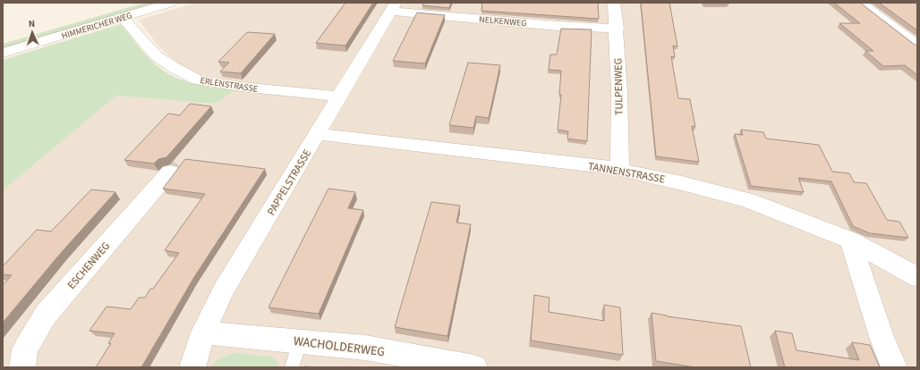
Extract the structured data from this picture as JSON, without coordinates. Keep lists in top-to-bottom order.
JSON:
{
  "streets": {
    "street": [
      "NELKENWEG",
      "HIMMERICHER WEG",
      "ERLENSTRASSE",
      "TULPENWEG",
      "TANNENSTRASSE",
      "PAPPELSTRASSE",
      "ESCHENWEG",
      "WACHOLDERWEG"
    ]
  },
  "crossings": [
    ["NELKENWEG", "TULPENWEG"],
    ["NELKENWEG", "PAPPELSTRASSE"],
    ["HIMMERICHER WEG", "ERLENSTRASSE"],
    ["ERLENSTRASSE", "PAPPELSTRASSE"],
    ["TULPENWEG", "TANNENSTRASSE"],
    ["TANNENSTRASSE", "PAPPELSTRASSE"],
    ["PAPPELSTRASSE", "WACHOLDERWEG"]
  ],
  "north": "top"
}
